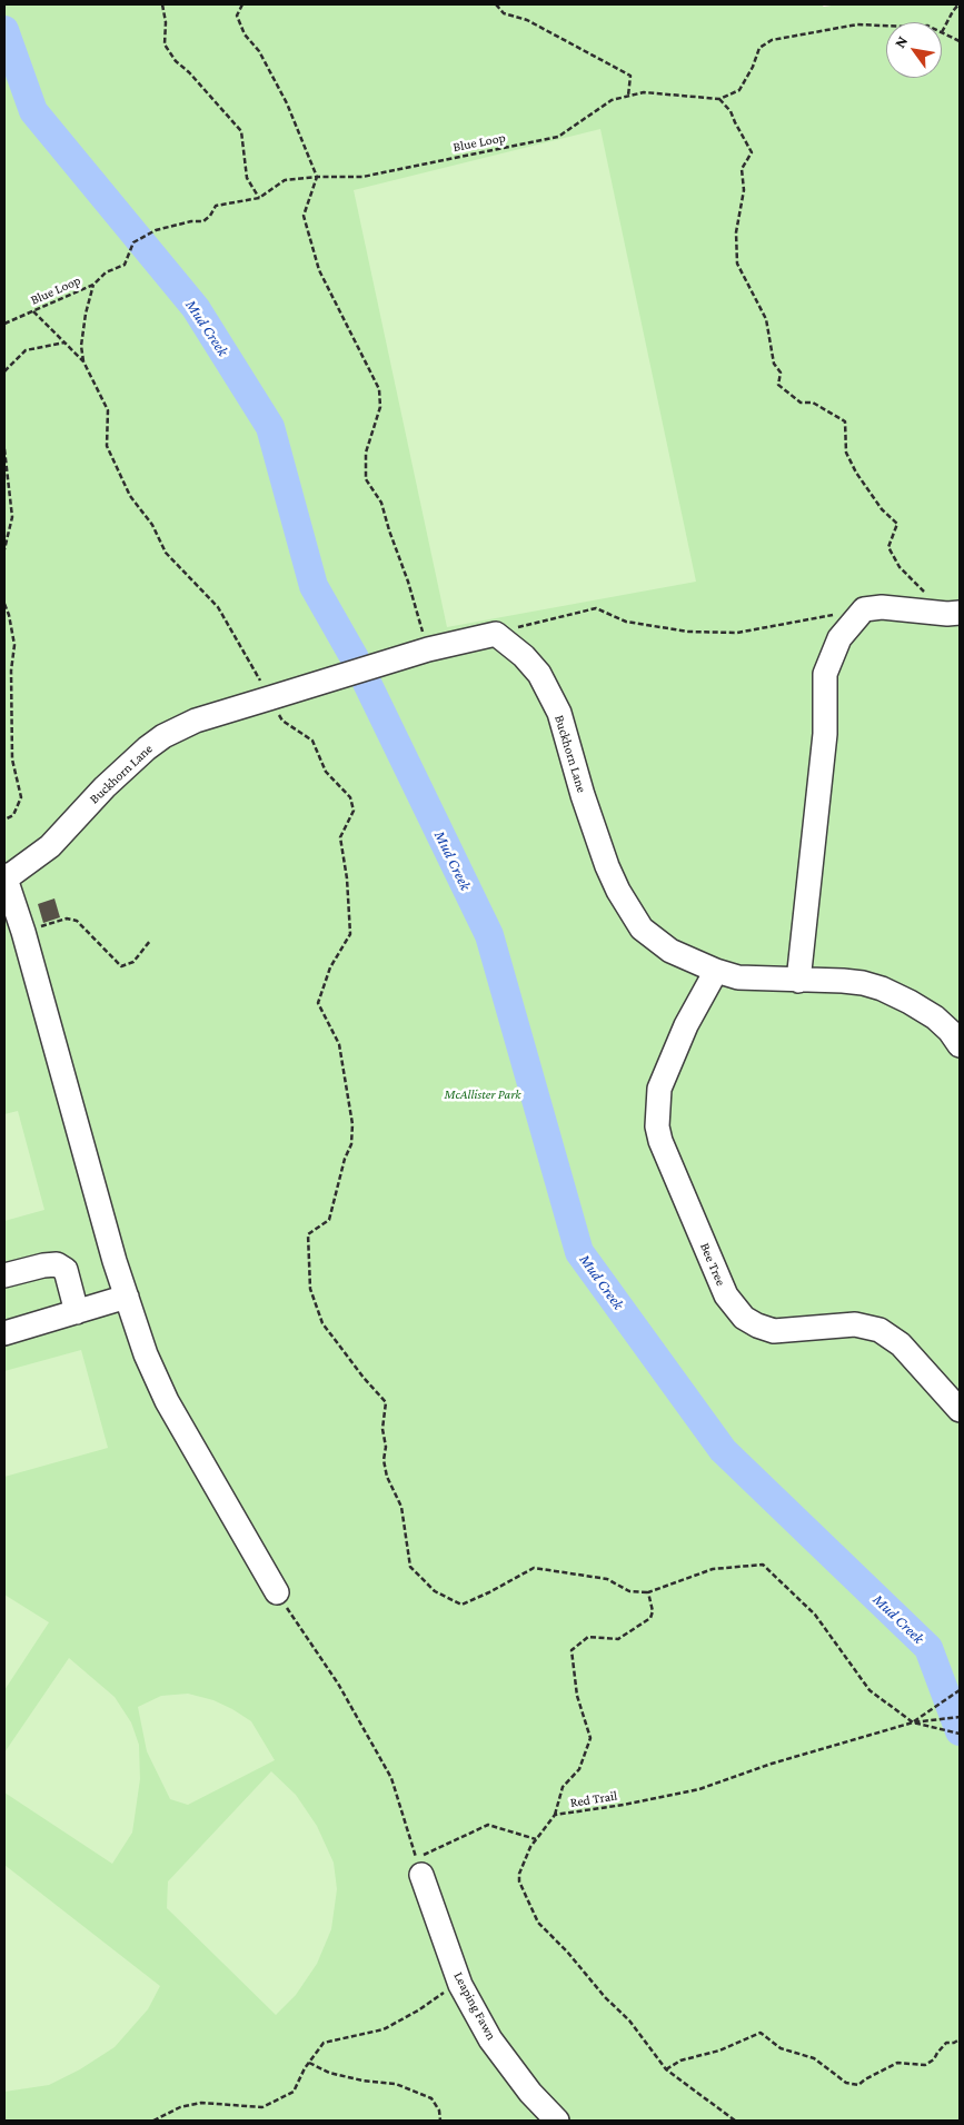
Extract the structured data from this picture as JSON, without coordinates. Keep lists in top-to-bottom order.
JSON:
{
  "streets": {
    "lane": ["Buckhorn Lane", "Bee Tree", "Leaping Fawn"],
    "path": ["Blue Loop", "Red Trail"]
  },
  "crossings": [
    ["Buckhorn Lane", "Bee Tree"]
  ],
  "water": ["Mud Creek"],
  "parks": ["McAllister Park"],
  "north": "top left"
}
